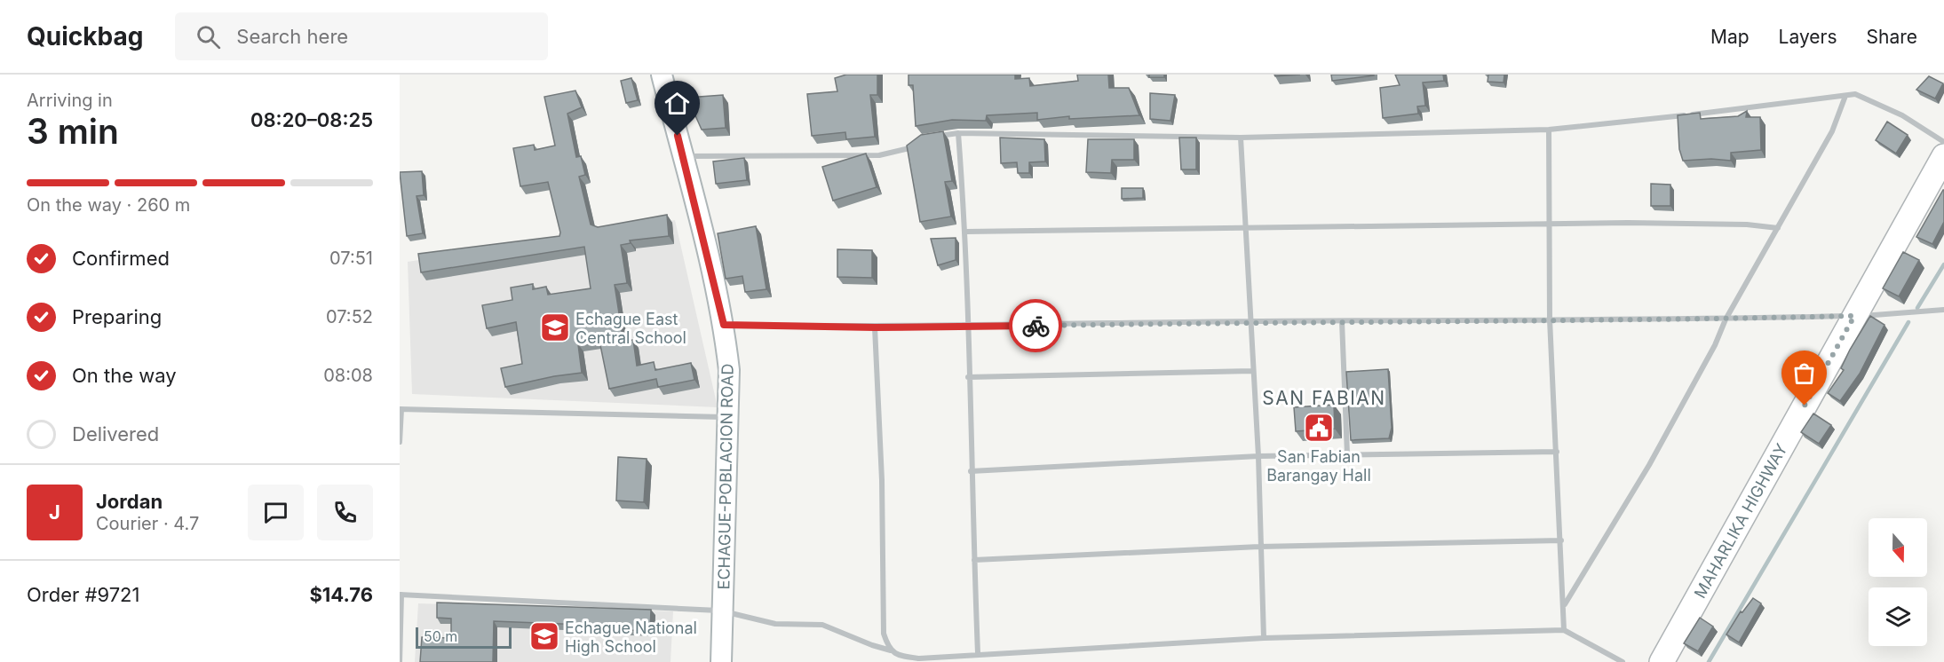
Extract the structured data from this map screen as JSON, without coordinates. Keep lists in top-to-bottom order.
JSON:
{
  "streets": {
    "highway": ["MAHARLIKA HIGHWAY"],
    "main road": ["ECHAGUE-POBLACION ROAD"]
  },
  "districts": ["SAN FABIAN"],
  "places": {
    "school or university": ["Echague East Central School", "Echague National High School"],
    "public building": ["San Fabian Barangay Hall"]
  },
  "scale_bar": "50 m",
  "north": "bottom",
  "page": {
    "header": "Quickbag",
    "search": "Search here",
    "nav": ["Map", "Layers", "Share"],
    "heading": ["3 min", "Arriving in", "08:20–08:25"],
    "panel": [
      "Jordan",
      "Courier · 4.7",
      "Order #9721",
      "$14.76"
    ],
    "bar": "On the way · 260 m",
    "list": [
      ["Confirmed", "07:51"],
      ["Preparing", "07:52"],
      ["On the way", "08:08"],
      "Delivered"
    ],
    "round": "J",
    "scale": "50 m"
  }
}
